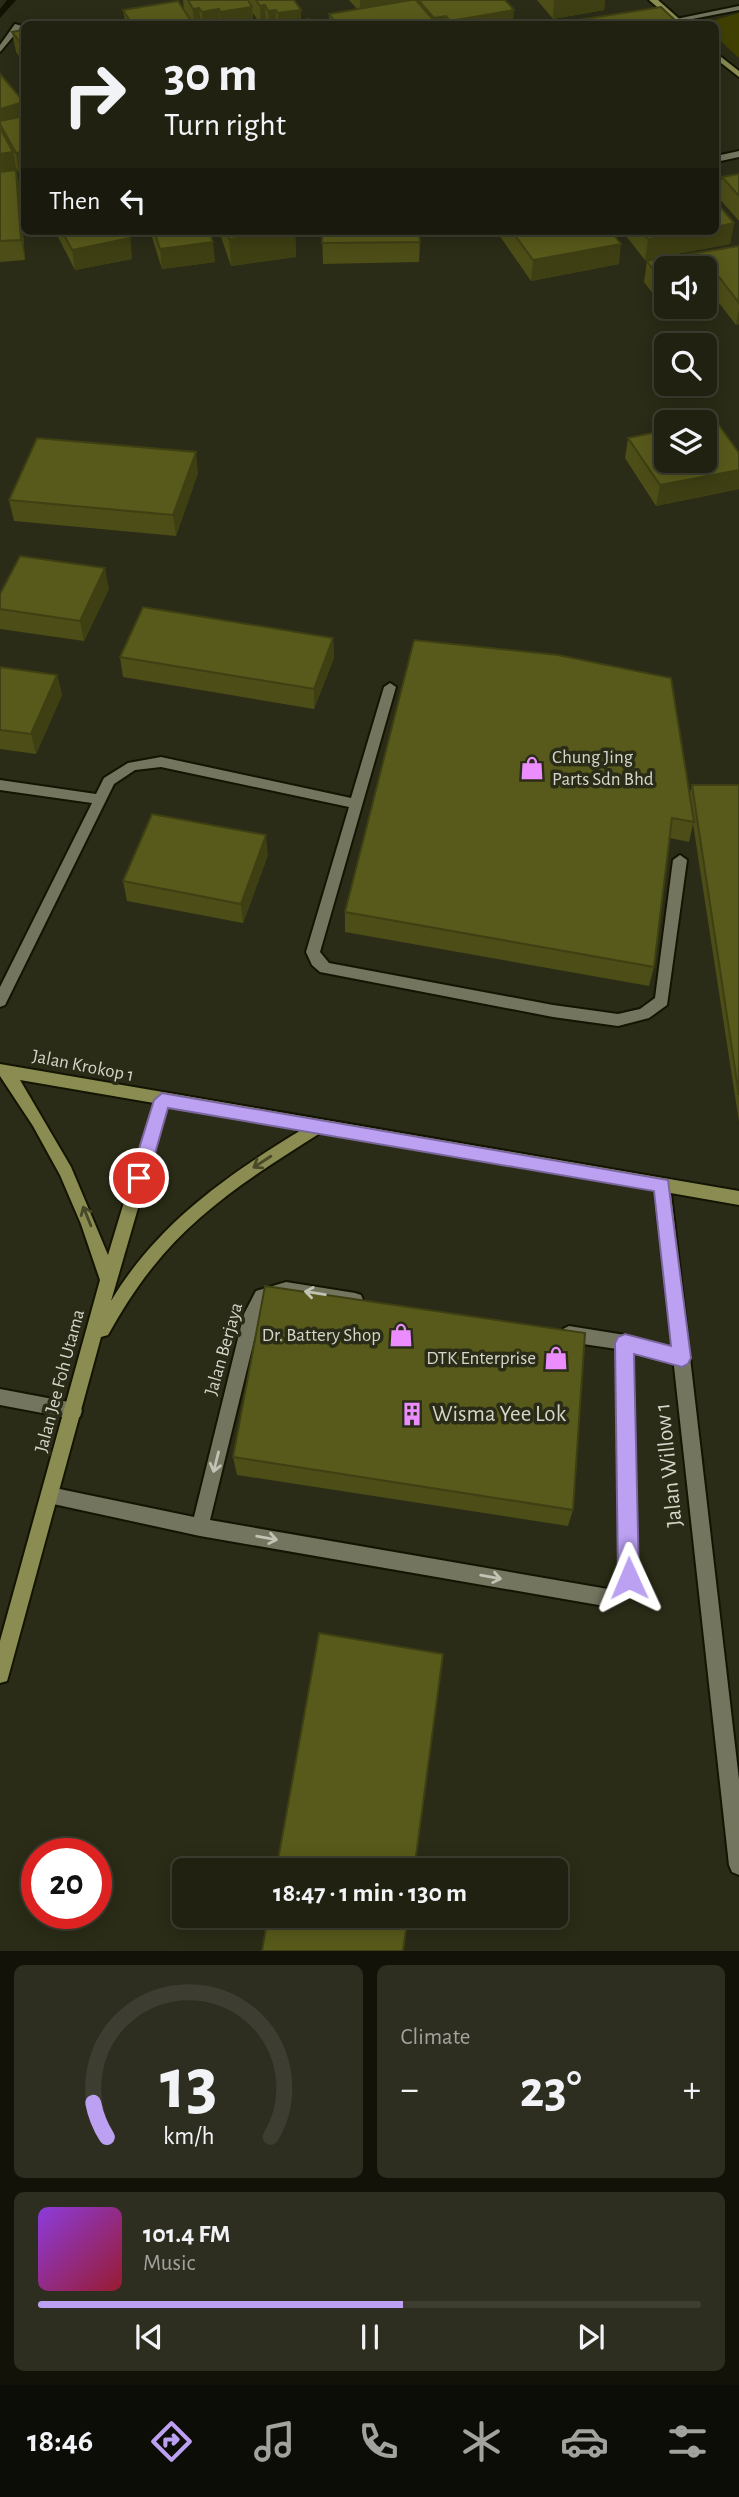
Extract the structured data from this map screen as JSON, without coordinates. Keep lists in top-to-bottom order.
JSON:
{
  "streets": {
    "street": [
      "Jalan Krokop 1",
      "Jalan Berjaya",
      "Jalan Jee Foh Utama",
      "Jalan Willow 1"
    ]
  },
  "crossings": [
    ["Jalan Krokop 1", "Jalan Jee Foh Utama"],
    ["Jalan Krokop 1", "Jalan Willow 1"]
  ],
  "places": {
    "shop": ["Chung Jing Parts Sdn Bhd", "Dr. Battery Shop", "DTK Enterprise"],
    "building": ["Wisma Yee Lok"]
  },
  "page": {
    "turn": ["30 m", "Turn right"],
    "then": "Then",
    "limit": "20",
    "trip": "18:47 · 1 min · 130 m",
    "tile": "Climate",
    "heat": ["−", "23°", "+"],
    "song": ["101.4 FM", "Music"],
    "tabs": "18:46",
    "gauge": ["13", "km/h"]
  }
}
